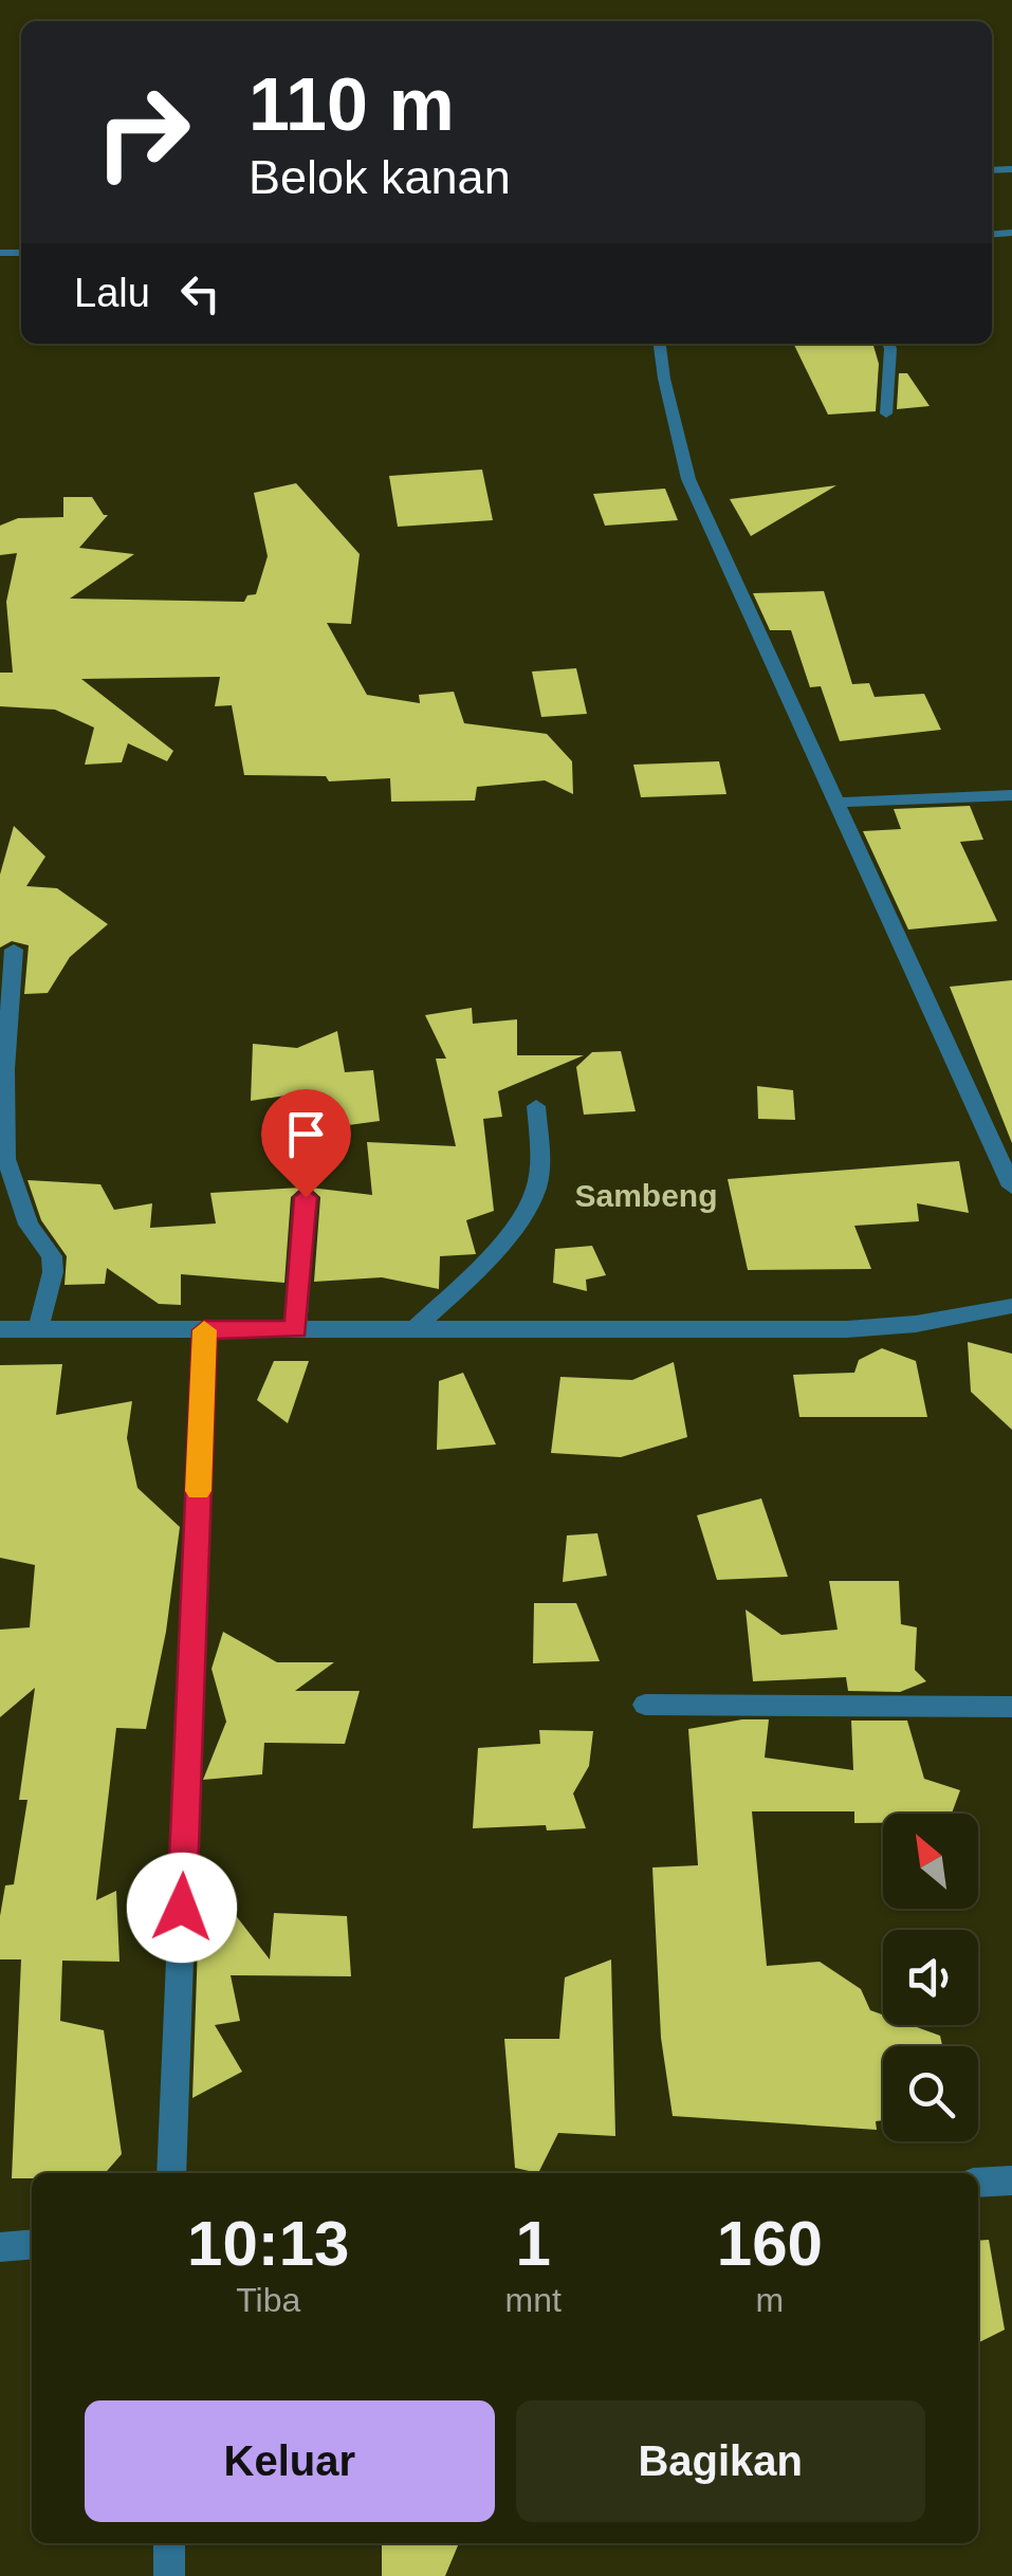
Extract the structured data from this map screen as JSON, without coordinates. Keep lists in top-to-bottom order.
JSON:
{
  "districts": ["Sambeng"],
  "north": "top left",
  "page": {
    "turn": ["110 m", "Belok kanan"],
    "then": "Lalu",
    "eta": [
      "10:13",
      "Tiba",
      "1",
      "mnt",
      "160",
      "m"
    ],
    "buttons": ["Keluar", "Bagikan"]
  }
}
